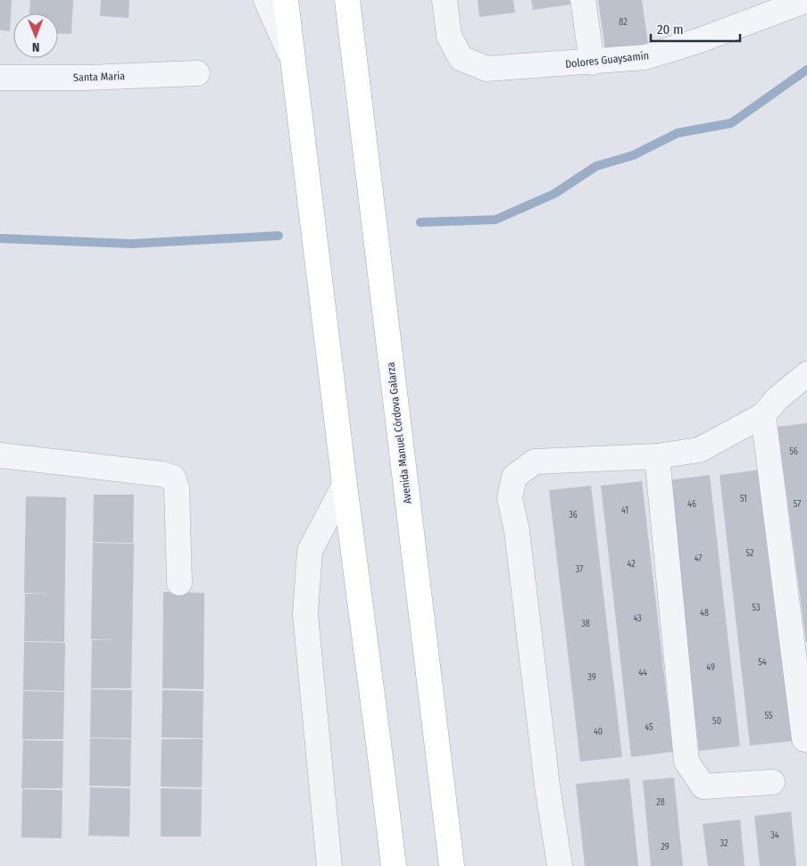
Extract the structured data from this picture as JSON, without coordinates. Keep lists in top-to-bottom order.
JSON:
{
  "streets": {
    "main road": ["Avenida Manuel Córdova Galarza"],
    "street": ["Dolores Guaysamín", "Santa Maria"]
  },
  "house_numbers": [
    "82",
    "56",
    "51",
    "46",
    "57",
    "41",
    "36",
    "52",
    "47",
    "42",
    "37",
    "53",
    "48",
    "43",
    "38",
    "54",
    "49",
    "44",
    "39",
    "55",
    "50",
    "45",
    "40",
    "28",
    "34",
    "32",
    "29"
  ],
  "scale_bar": "20 m",
  "north": "bottom"
}
